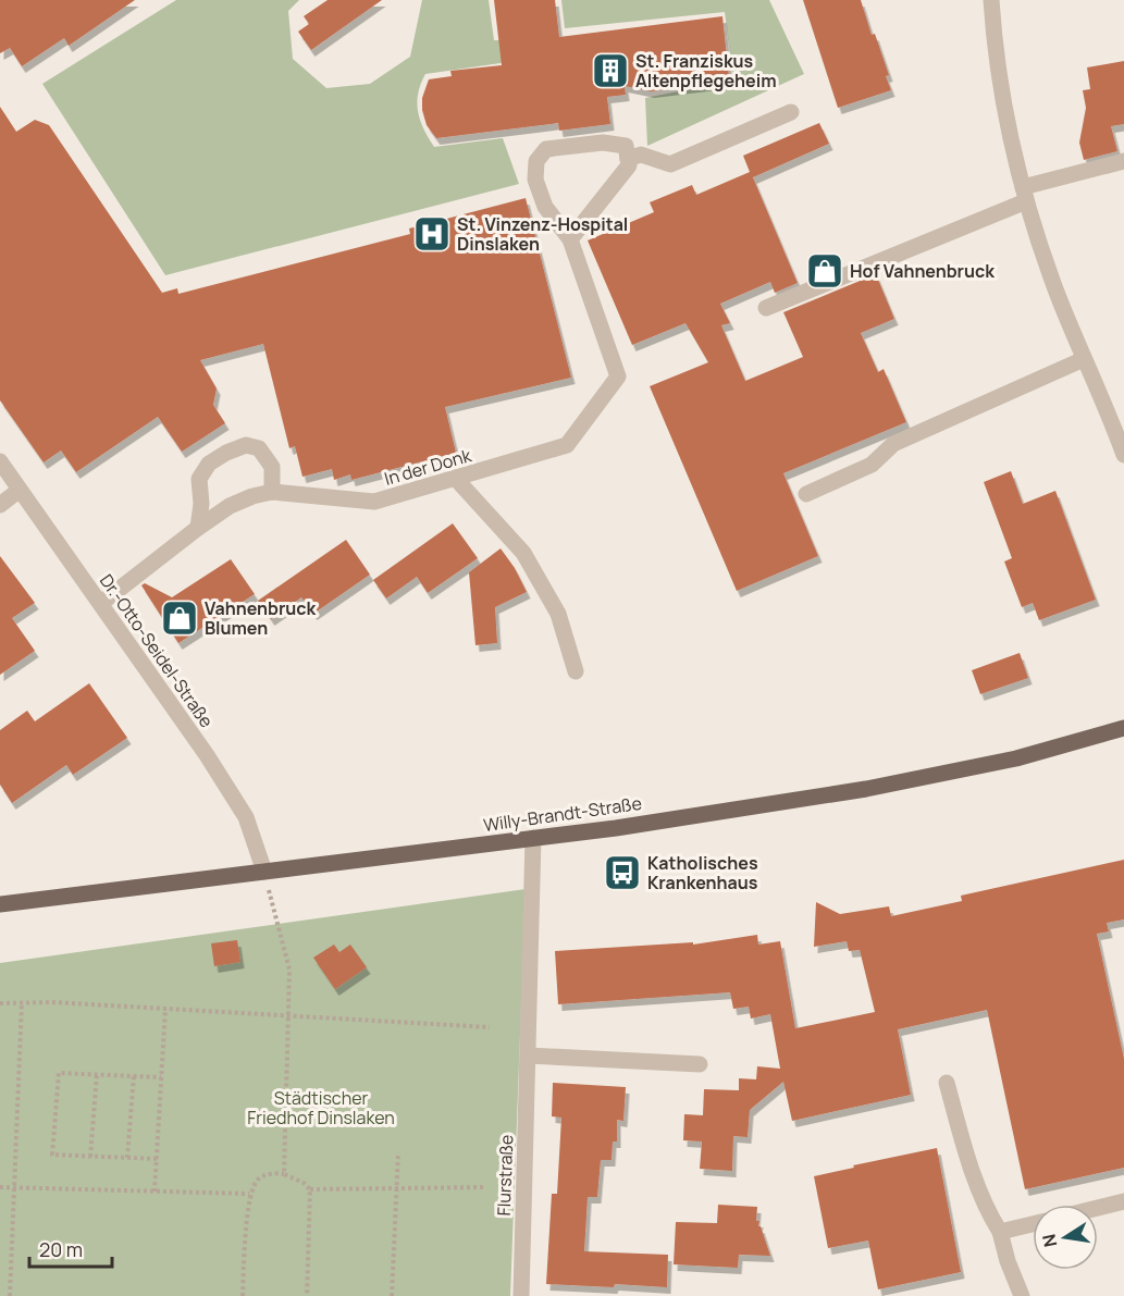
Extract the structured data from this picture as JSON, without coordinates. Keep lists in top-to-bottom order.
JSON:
{
  "streets": {
    "main road": ["Willy-Brandt-Straße"],
    "street": ["In der Donk", "Dr.-Otto-Seidel-Straße", "Flurstraße"]
  },
  "crossings": [
    ["In der Donk", "Dr.-Otto-Seidel-Straße"],
    ["Dr.-Otto-Seidel-Straße", "Willy-Brandt-Straße"],
    ["Willy-Brandt-Straße", "Flurstraße"]
  ],
  "parks": ["Städtischer Friedhof Dinslaken"],
  "places": {
    "building": ["St. Franziskus Altenpflegeheim"],
    "hospital": ["St. Vinzenz-Hospital Dinslaken"],
    "shop": ["Hof Vahnenbruck", "Vahnenbruck Blumen"],
    "bus stop": ["Katholisches Krankenhaus"]
  },
  "scale_bar": "20 m",
  "north": "left"
}
